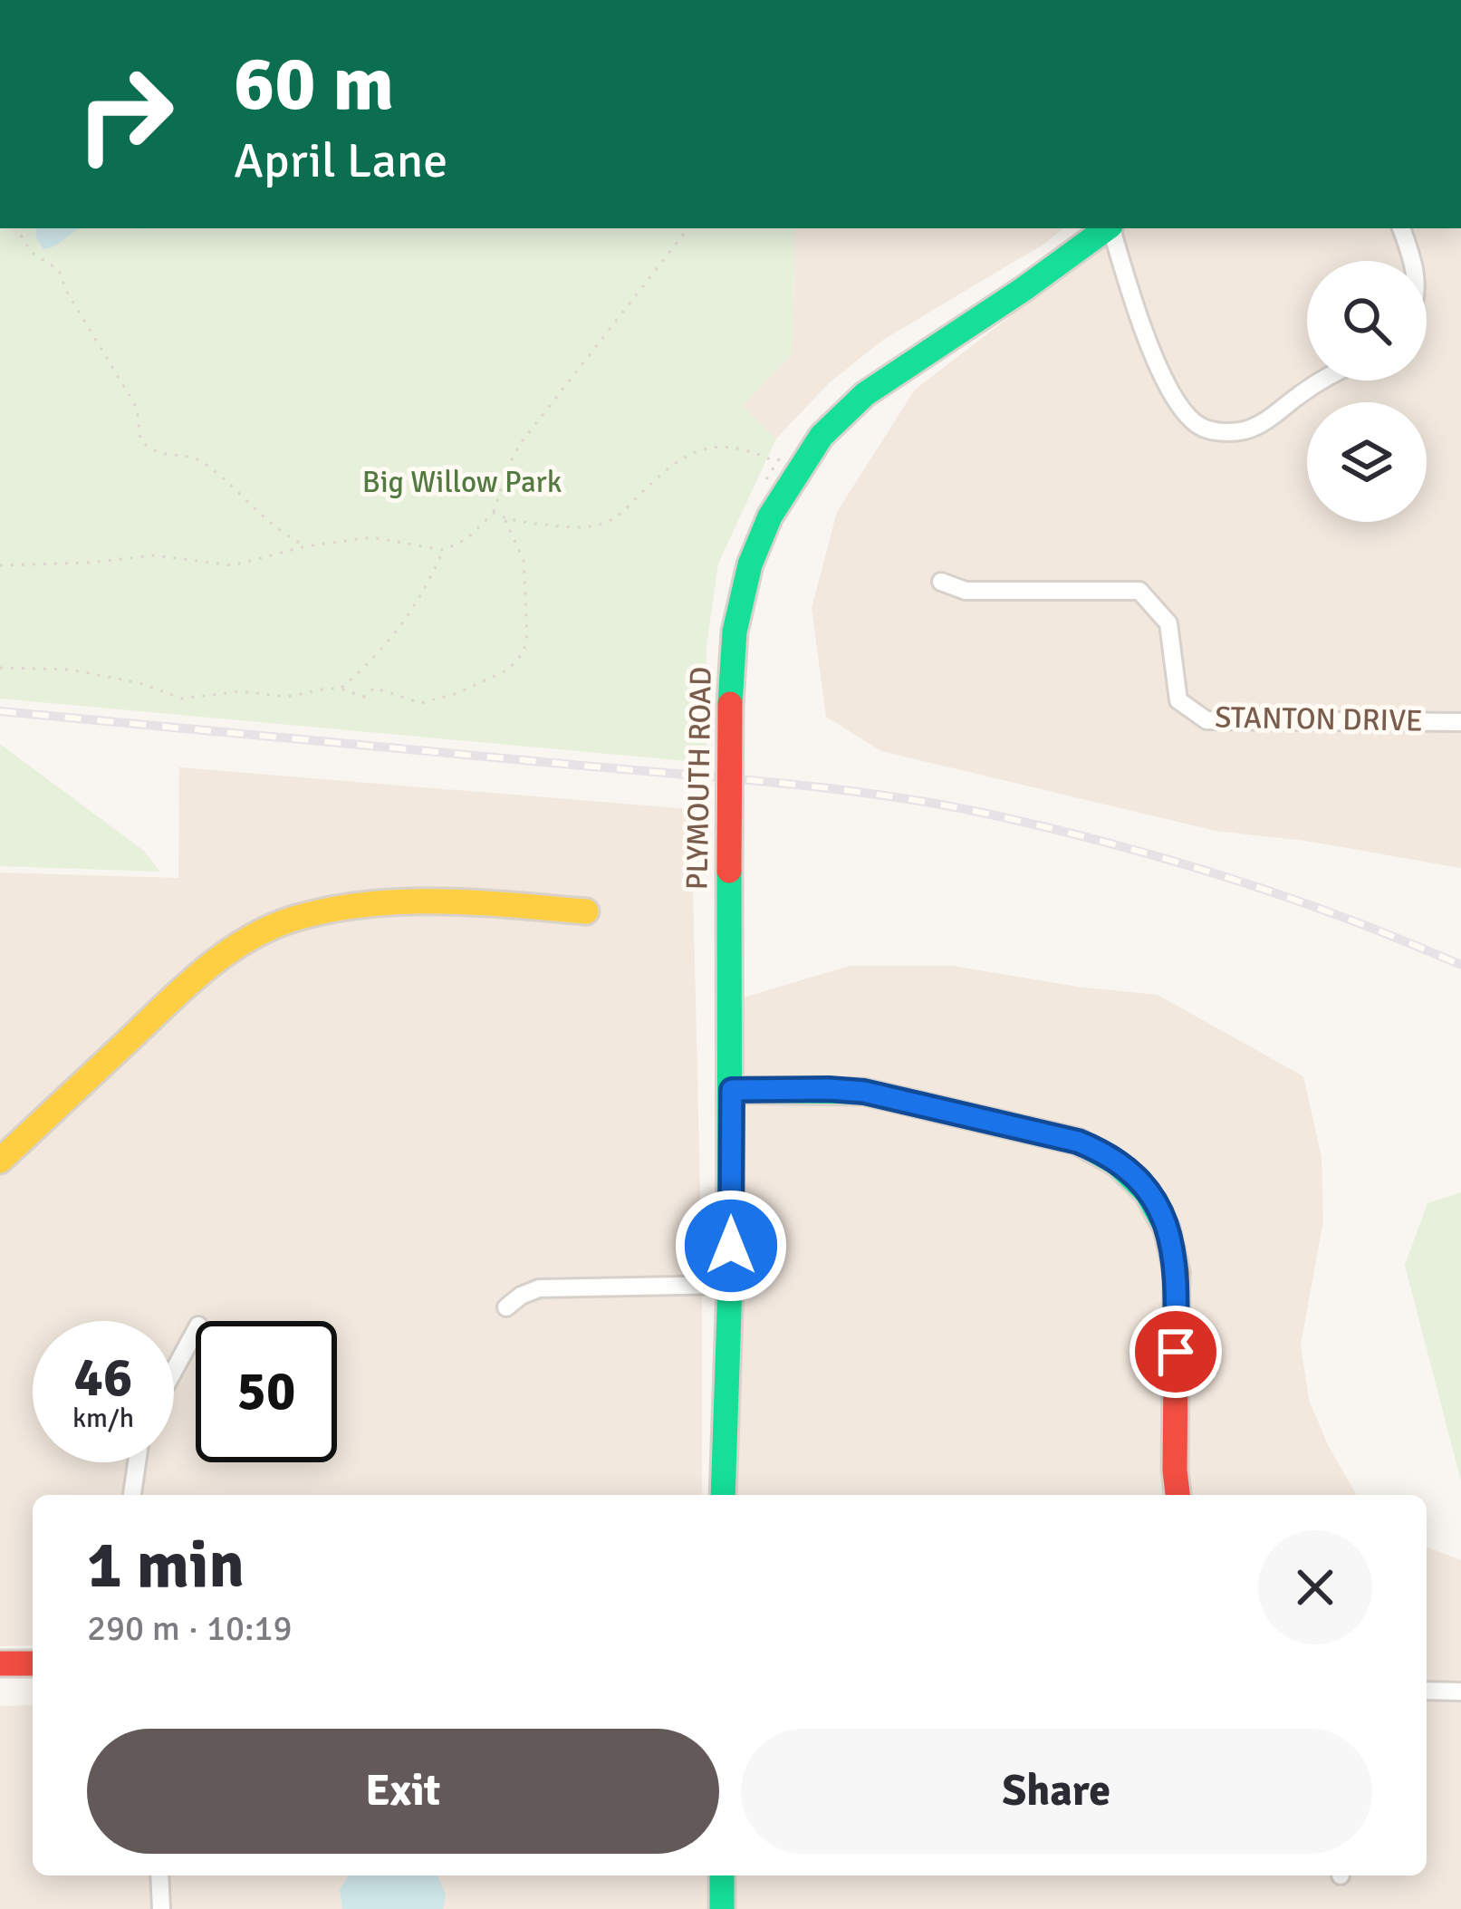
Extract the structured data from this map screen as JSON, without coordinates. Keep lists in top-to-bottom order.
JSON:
{
  "streets": {
    "main road": ["PLYMOUTH ROAD"],
    "street": ["STANTON DRIVE"]
  },
  "parks": ["Big Willow Park"],
  "page": {
    "turn": ["60 m", "April Lane"],
    "speed": "46 km/h",
    "limit": "50",
    "heading": ["1 min", "290 m · 10:19"],
    "buttons": ["Exit", "Share"]
  }
}
